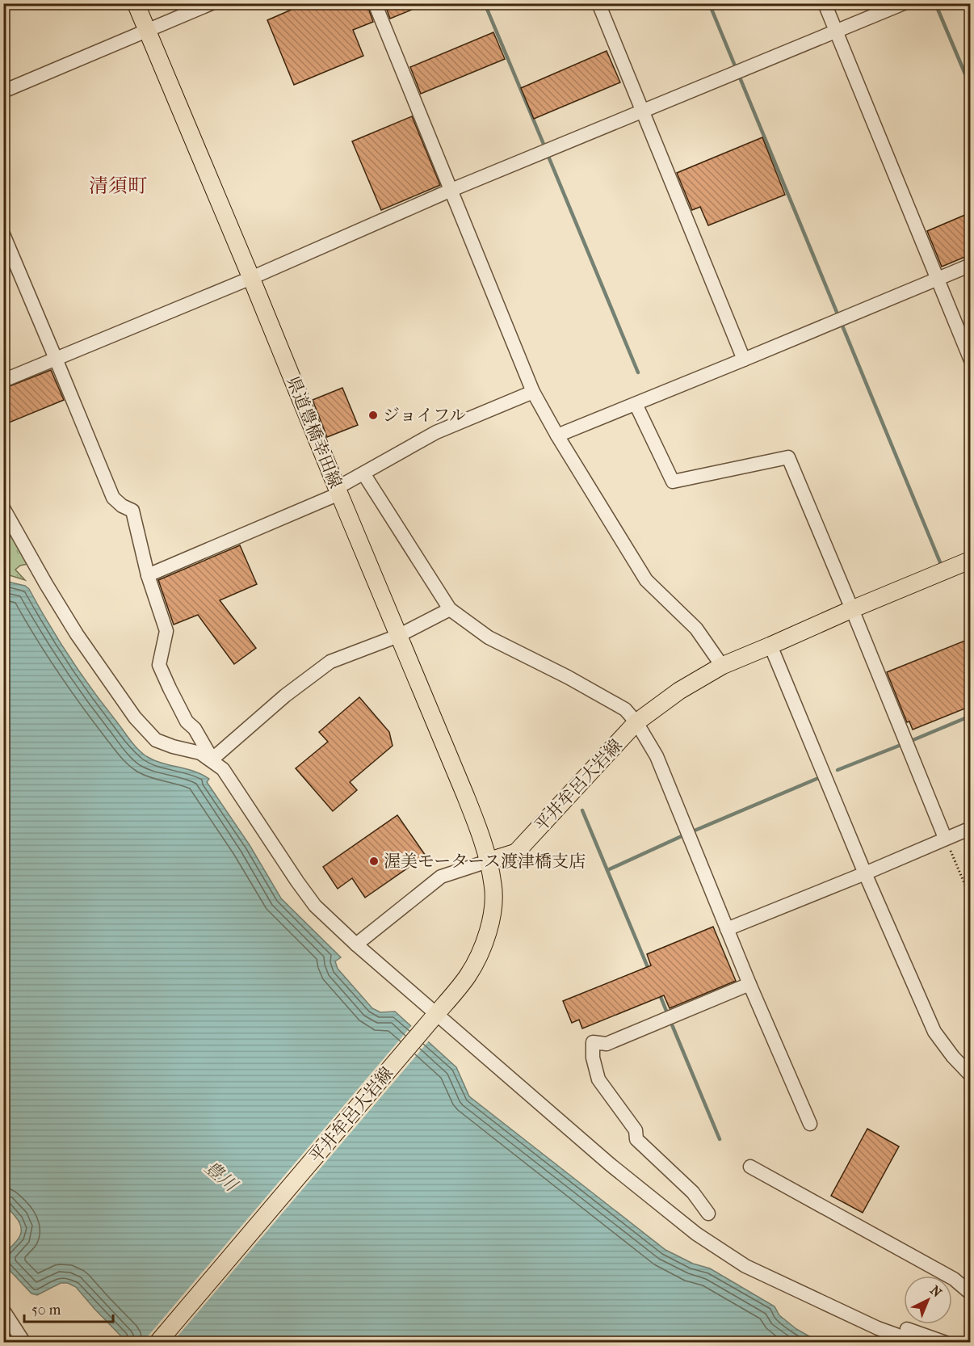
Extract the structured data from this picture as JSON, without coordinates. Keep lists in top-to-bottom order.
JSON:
{
  "streets": {
    "main road": ["県道豊橋幸田線", "平井牟呂大岩線"]
  },
  "crossings": [
    ["県道豊橋幸田線", "平井牟呂大岩線"]
  ],
  "districts": ["清須町"],
  "water": ["豊川"],
  "places": ["ジョイフル", "渥美モータース渡津橋支店"],
  "scale_bar": "50 m",
  "north": "top right"
}
